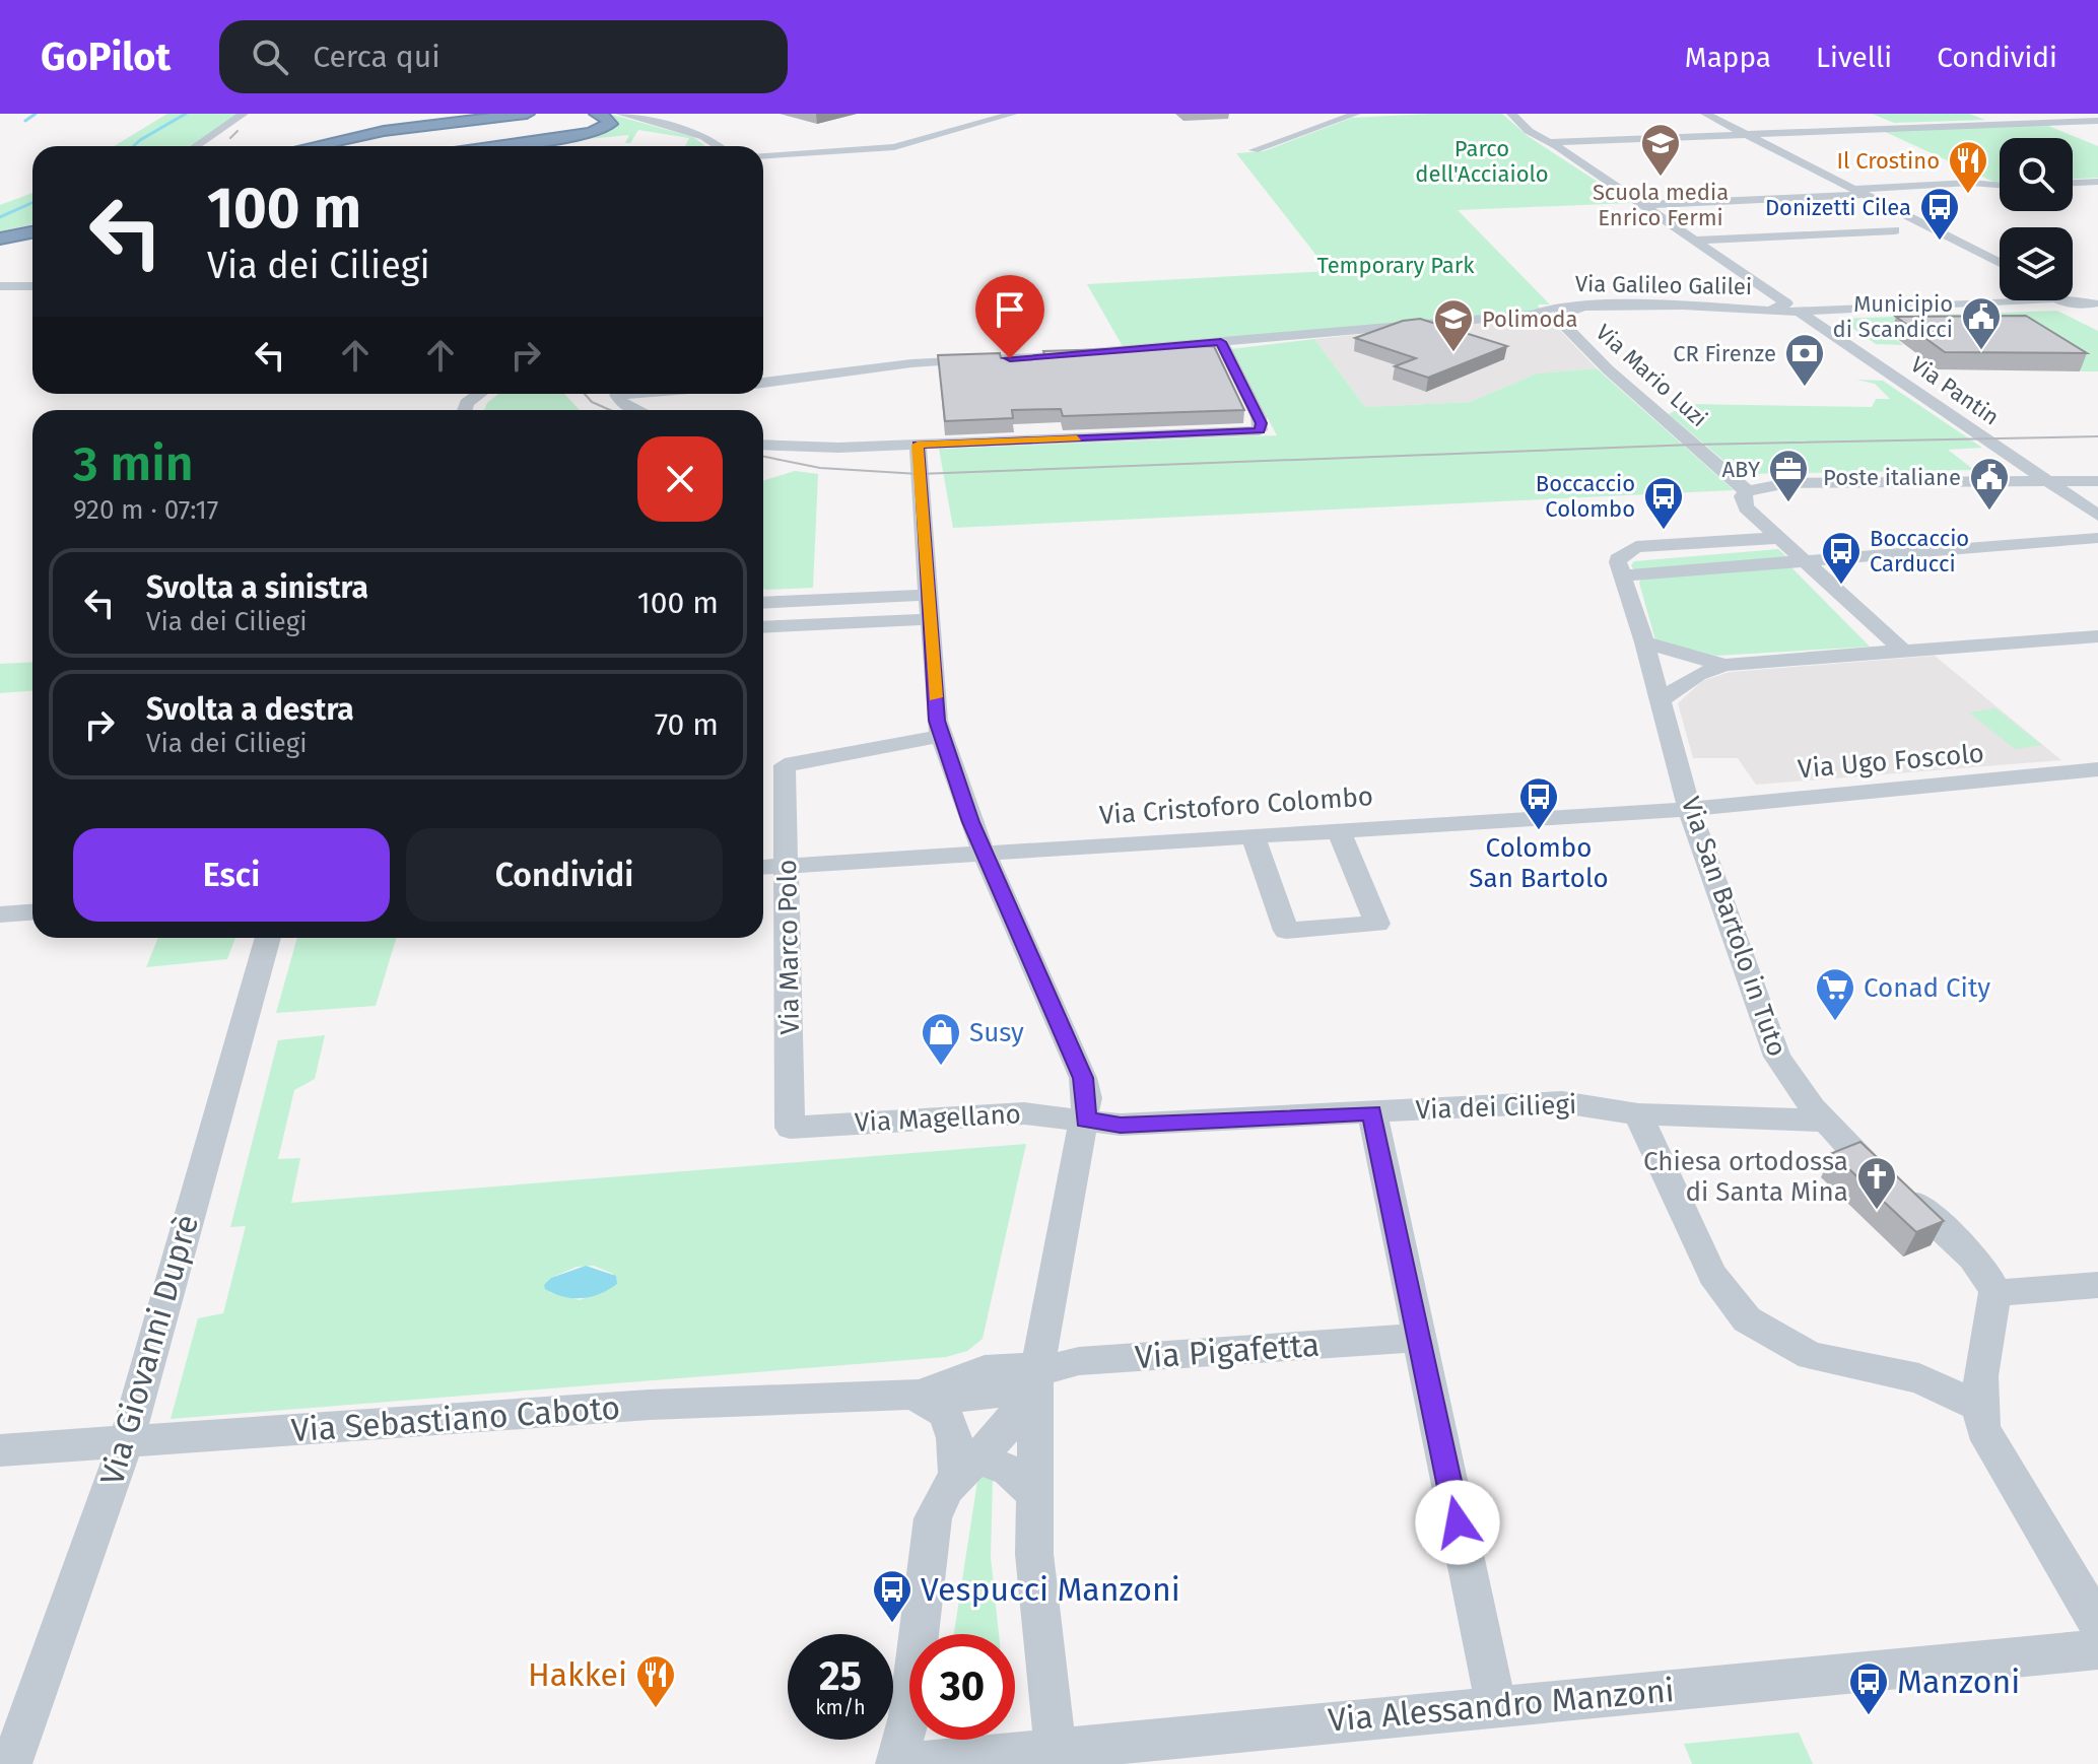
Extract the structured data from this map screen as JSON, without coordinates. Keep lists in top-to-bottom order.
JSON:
{
  "streets": {
    "street": [
      "Via Galileo Galilei",
      "Via Mario Luzi",
      "Via Pantin",
      "Via Ugo Foscolo",
      "Via Cristoforo Colombo",
      "Via San Bartolo in Tuto",
      "Via Marco Polo",
      "Via dei Ciliegi",
      "Via Magellano",
      "Via Giovanni Duprè",
      "Via Pigafetta",
      "Via Sebastiano Caboto",
      "Via Alessandro Manzoni"
    ]
  },
  "crossings": [
    ["Via Galileo Galilei", "Via Mario Luzi"],
    ["Via Galileo Galilei", "Via Pantin"],
    ["Via Ugo Foscolo", "Via Cristoforo Colombo"],
    ["Via Ugo Foscolo", "Via San Bartolo in Tuto"],
    ["Via Cristoforo Colombo", "Via San Bartolo in Tuto"],
    ["Via Cristoforo Colombo", "Via Marco Polo"],
    ["Via San Bartolo in Tuto", "Via dei Ciliegi"],
    ["Via Marco Polo", "Via Magellano"],
    ["Via dei Ciliegi", "Via Magellano"],
    ["Via Giovanni Duprè", "Via Sebastiano Caboto"],
    ["Via Pigafetta", "Via Sebastiano Caboto"]
  ],
  "parks": ["Parco dell'Acciaiolo", "Temporary Park"],
  "places": {
    "school or university": ["Scuola media Enrico Fermi", "Polimoda"],
    "restaurant": ["Il Crostino", "Hakkei"],
    "bus stop": [
      "Donizetti Cilea",
      "Boccaccio Colombo",
      "Boccaccio Carducci",
      "Colombo San Bartolo",
      "Vespucci Manzoni",
      "Manzoni"
    ],
    "public building": ["Municipio di Scandicci", "Poste italiane"],
    "bank": ["CR Firenze"],
    "office": ["ABY"],
    "supermarket": ["Conad City"],
    "shop": ["Susy"],
    "church": ["Chiesa ortodossa di Santa Mina"]
  },
  "page": {
    "header": "GoPilot",
    "search": "Cerca qui",
    "nav": ["Mappa", "Livelli", "Condividi"],
    "turn": ["100 m", "Via dei Ciliegi"],
    "heading": ["3 min", "920 m · 07:17"],
    "list": [
      {
        "name": "Svolta a sinistra",
        "note": "Via dei Ciliegi",
        "value": "100 m"
      },
      {
        "name": "Svolta a destra",
        "note": "Via dei Ciliegi",
        "value": "70 m"
      }
    ],
    "buttons": ["Esci", "Condividi"],
    "speed": "25 km/h",
    "limit": "30"
  }
}
